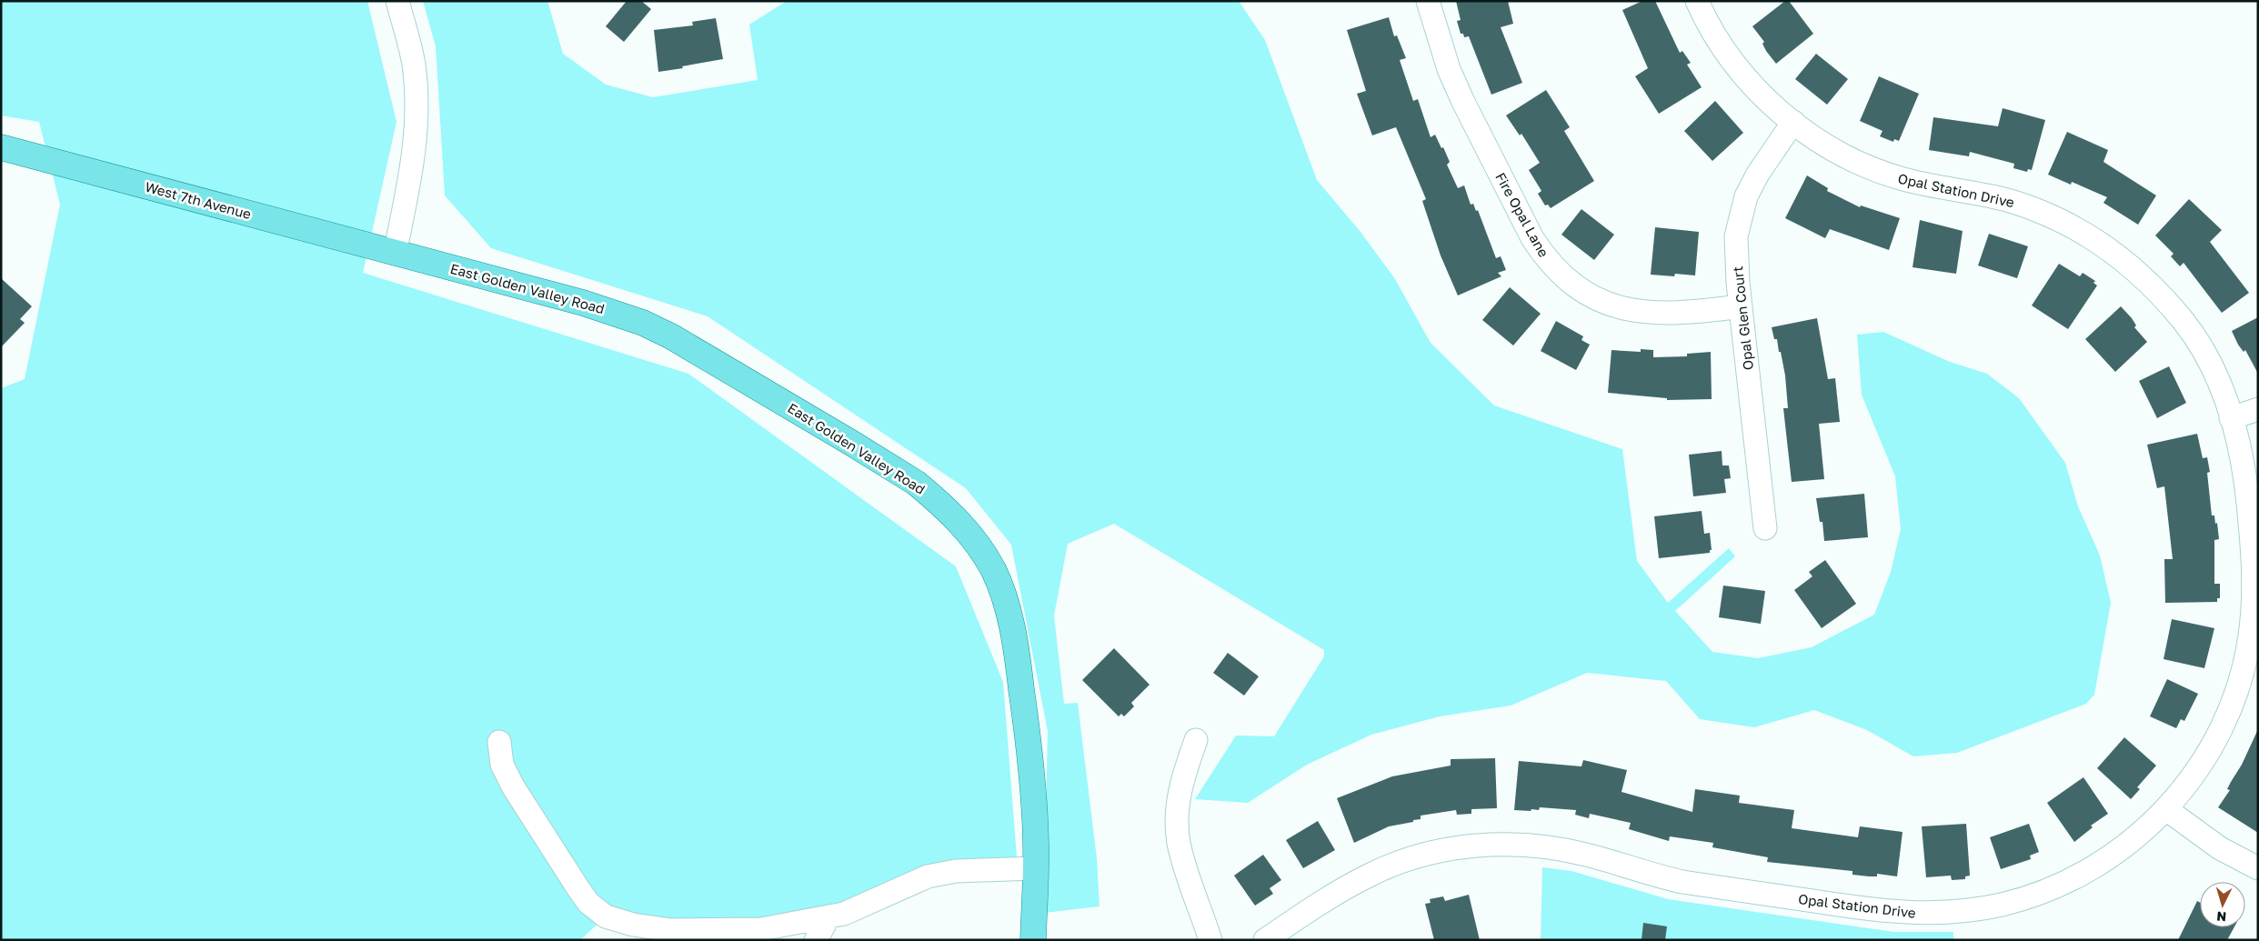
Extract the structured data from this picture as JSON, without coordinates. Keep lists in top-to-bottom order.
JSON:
{
  "streets": {
    "main road": ["West 7th Avenue", "East Golden Valley Road"],
    "street": ["Opal Station Drive", "Fire Opal Lane", "Opal Glen Court"]
  },
  "crossings": [
    ["Opal Station Drive", "Opal Glen Court"],
    ["West 7th Avenue", "East Golden Valley Road"],
    ["Fire Opal Lane", "Opal Glen Court"]
  ],
  "north": "bottom"
}
